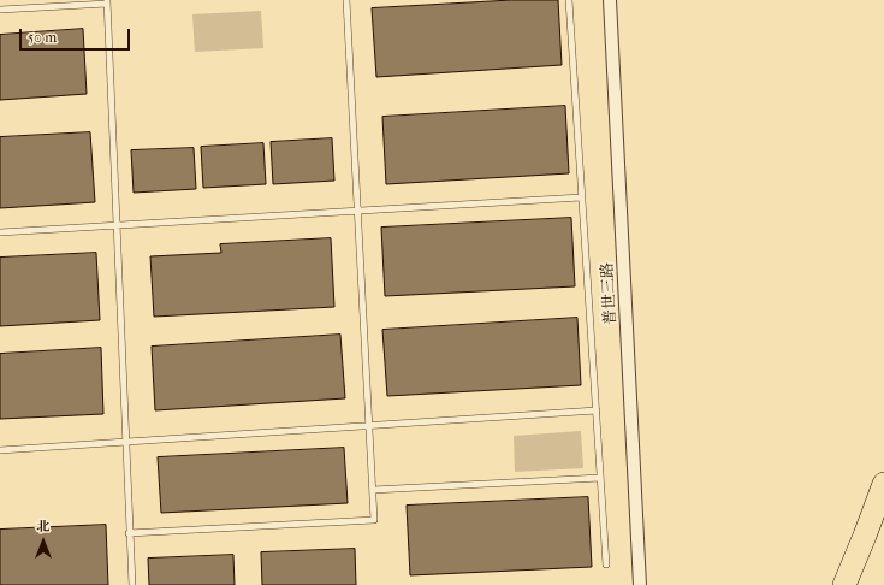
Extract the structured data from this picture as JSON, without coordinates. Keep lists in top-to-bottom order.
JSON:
{
  "streets": {
    "street": ["普世三路"]
  },
  "scale_bar": "50 m",
  "north": "top"
}
